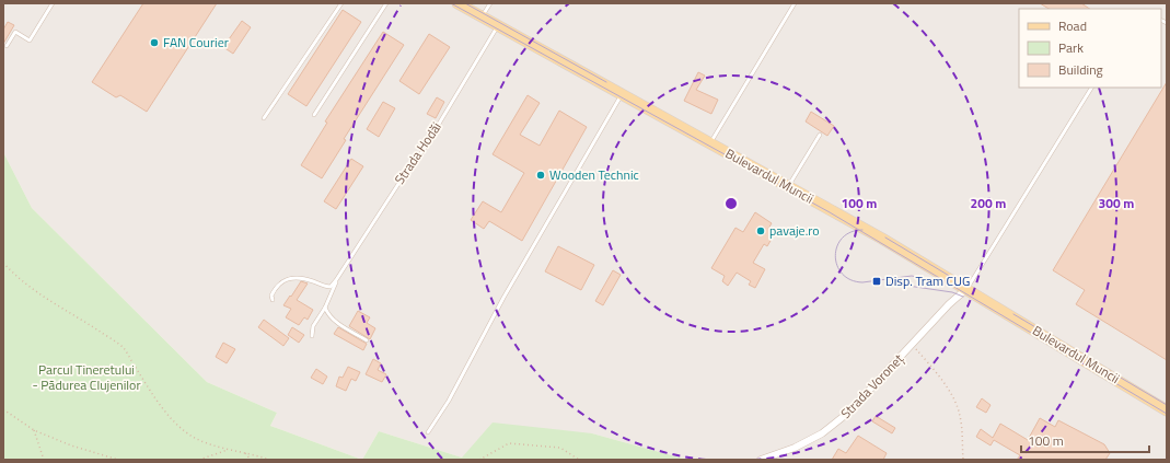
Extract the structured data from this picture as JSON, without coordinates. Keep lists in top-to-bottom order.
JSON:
{
  "streets": {
    "main road": ["Bulevardul Muncii"],
    "street": ["Strada Voroneț"],
    "lane": ["Strada Hodăi"]
  },
  "crossings": [
    ["Strada Hodăi", "Bulevardul Muncii"],
    ["Bulevardul Muncii", "Strada Voroneț"]
  ],
  "parks": ["Parcul Tineretului - Pădurea Clujenilor"],
  "places": {
    "other": ["FAN Courier", "Wooden Technic", "pavaje.ro"],
    "transit": ["Disp. Tram CUG"]
  },
  "legend": ["Road", "Park", "Building"],
  "scale_bar": "100 m",
  "rings": ["100 m", "200 m", "300 m"]
}
